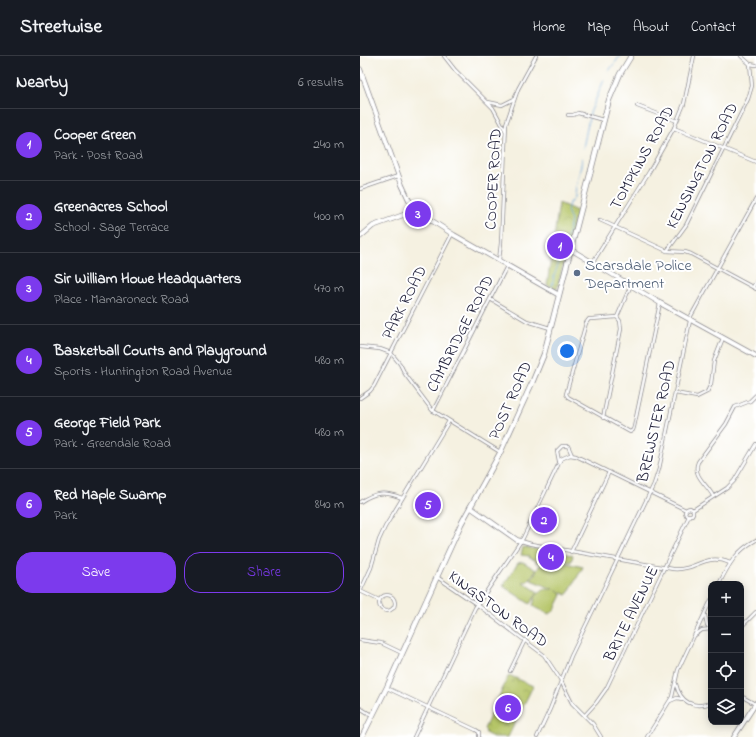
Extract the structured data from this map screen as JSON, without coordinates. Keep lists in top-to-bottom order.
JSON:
{
  "streets": {
    "main road": ["POST ROAD"],
    "street": [
      "TOMPKINS ROAD",
      "KENSINGTON ROAD",
      "COOPER ROAD",
      "PARK ROAD",
      "CAMBRIDGE ROAD",
      "BREWSTER ROAD",
      "KINGSTON ROAD",
      "BRITE AVENUE"
    ]
  },
  "crossings": [
    ["POST ROAD", "KINGSTON ROAD"],
    ["BREWSTER ROAD", "KINGSTON ROAD"],
    ["KINGSTON ROAD", "BRITE AVENUE"]
  ],
  "places": ["Scarsdale Police Department"],
  "page": {
    "header": "Streetwise",
    "nav": [
      "Home",
      "Map",
      "About",
      "Contact"
    ],
    "heading": ["Nearby", "6 results"],
    "list": [
      {
        "mark": "1",
        "name": "Cooper Green",
        "note": "Park · Post Road",
        "value": "240 m"
      },
      {
        "mark": "2",
        "name": "Greenacres School",
        "note": "School · Sage Terrace",
        "value": "400 m"
      },
      {
        "mark": "3",
        "name": "Sir William Howe Headquarters",
        "note": "Place · Mamaroneck Road",
        "value": "470 m"
      },
      {
        "mark": "4",
        "name": "Basketball Courts and Playground",
        "note": "Sports · Huntington Road Avenue",
        "value": "480 m"
      },
      {
        "mark": "5",
        "name": "George Field Park",
        "note": "Park · Greendale Road",
        "value": "480 m"
      },
      {
        "mark": "6",
        "name": "Red Maple Swamp",
        "note": "Park",
        "value": "840 m"
      }
    ],
    "pins": [
      "3",
      "1",
      "5",
      "2",
      "4",
      "6"
    ],
    "buttons": ["Save", "Share"],
    "map_buttons": ["+", "−"]
  }
}
